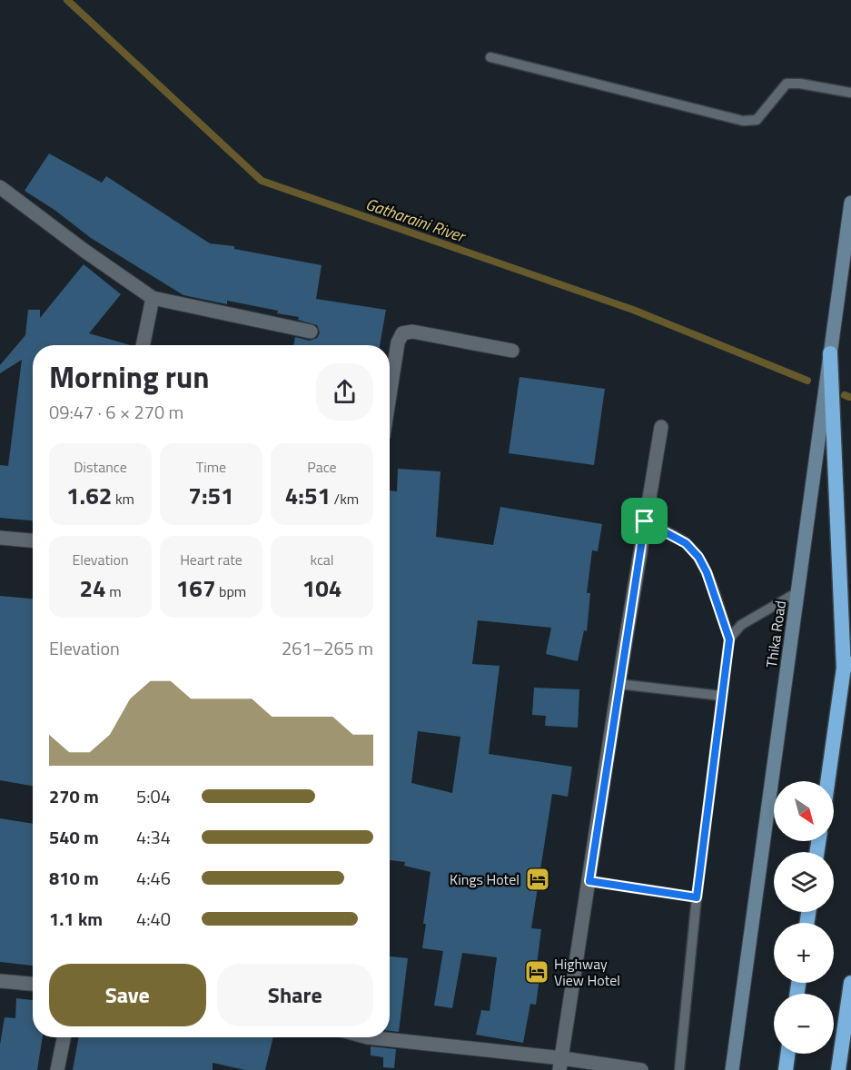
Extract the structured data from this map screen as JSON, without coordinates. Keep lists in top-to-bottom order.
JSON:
{
  "streets": {
    "main road": ["Thika Road"]
  },
  "water": ["Gatharaini River"],
  "places": {
    "hotel": ["Kings Hotel", "Highway View Hotel"]
  },
  "north": "bottom right",
  "page": {
    "heading": ["Morning run", "09:47 · 6 × 270 m"],
    "stats": [
      ["Distance", "1.62 km"],
      ["Time", "7:51"],
      ["Pace", "4:51 /km"],
      ["Elevation", "24 m"],
      ["Heart rate", "167 bpm"],
      ["kcal", "104"]
    ],
    "chart": ["Elevation", "261–265 m"],
    "list": [
      {
        "name": "270 m",
        "note": "5:04"
      },
      {
        "name": "540 m",
        "note": "4:34"
      },
      {
        "name": "810 m",
        "note": "4:46"
      },
      {
        "name": "1.1 km",
        "note": "4:40"
      }
    ],
    "map_buttons": ["+", "−"],
    "buttons": ["Save", "Share"]
  }
}
